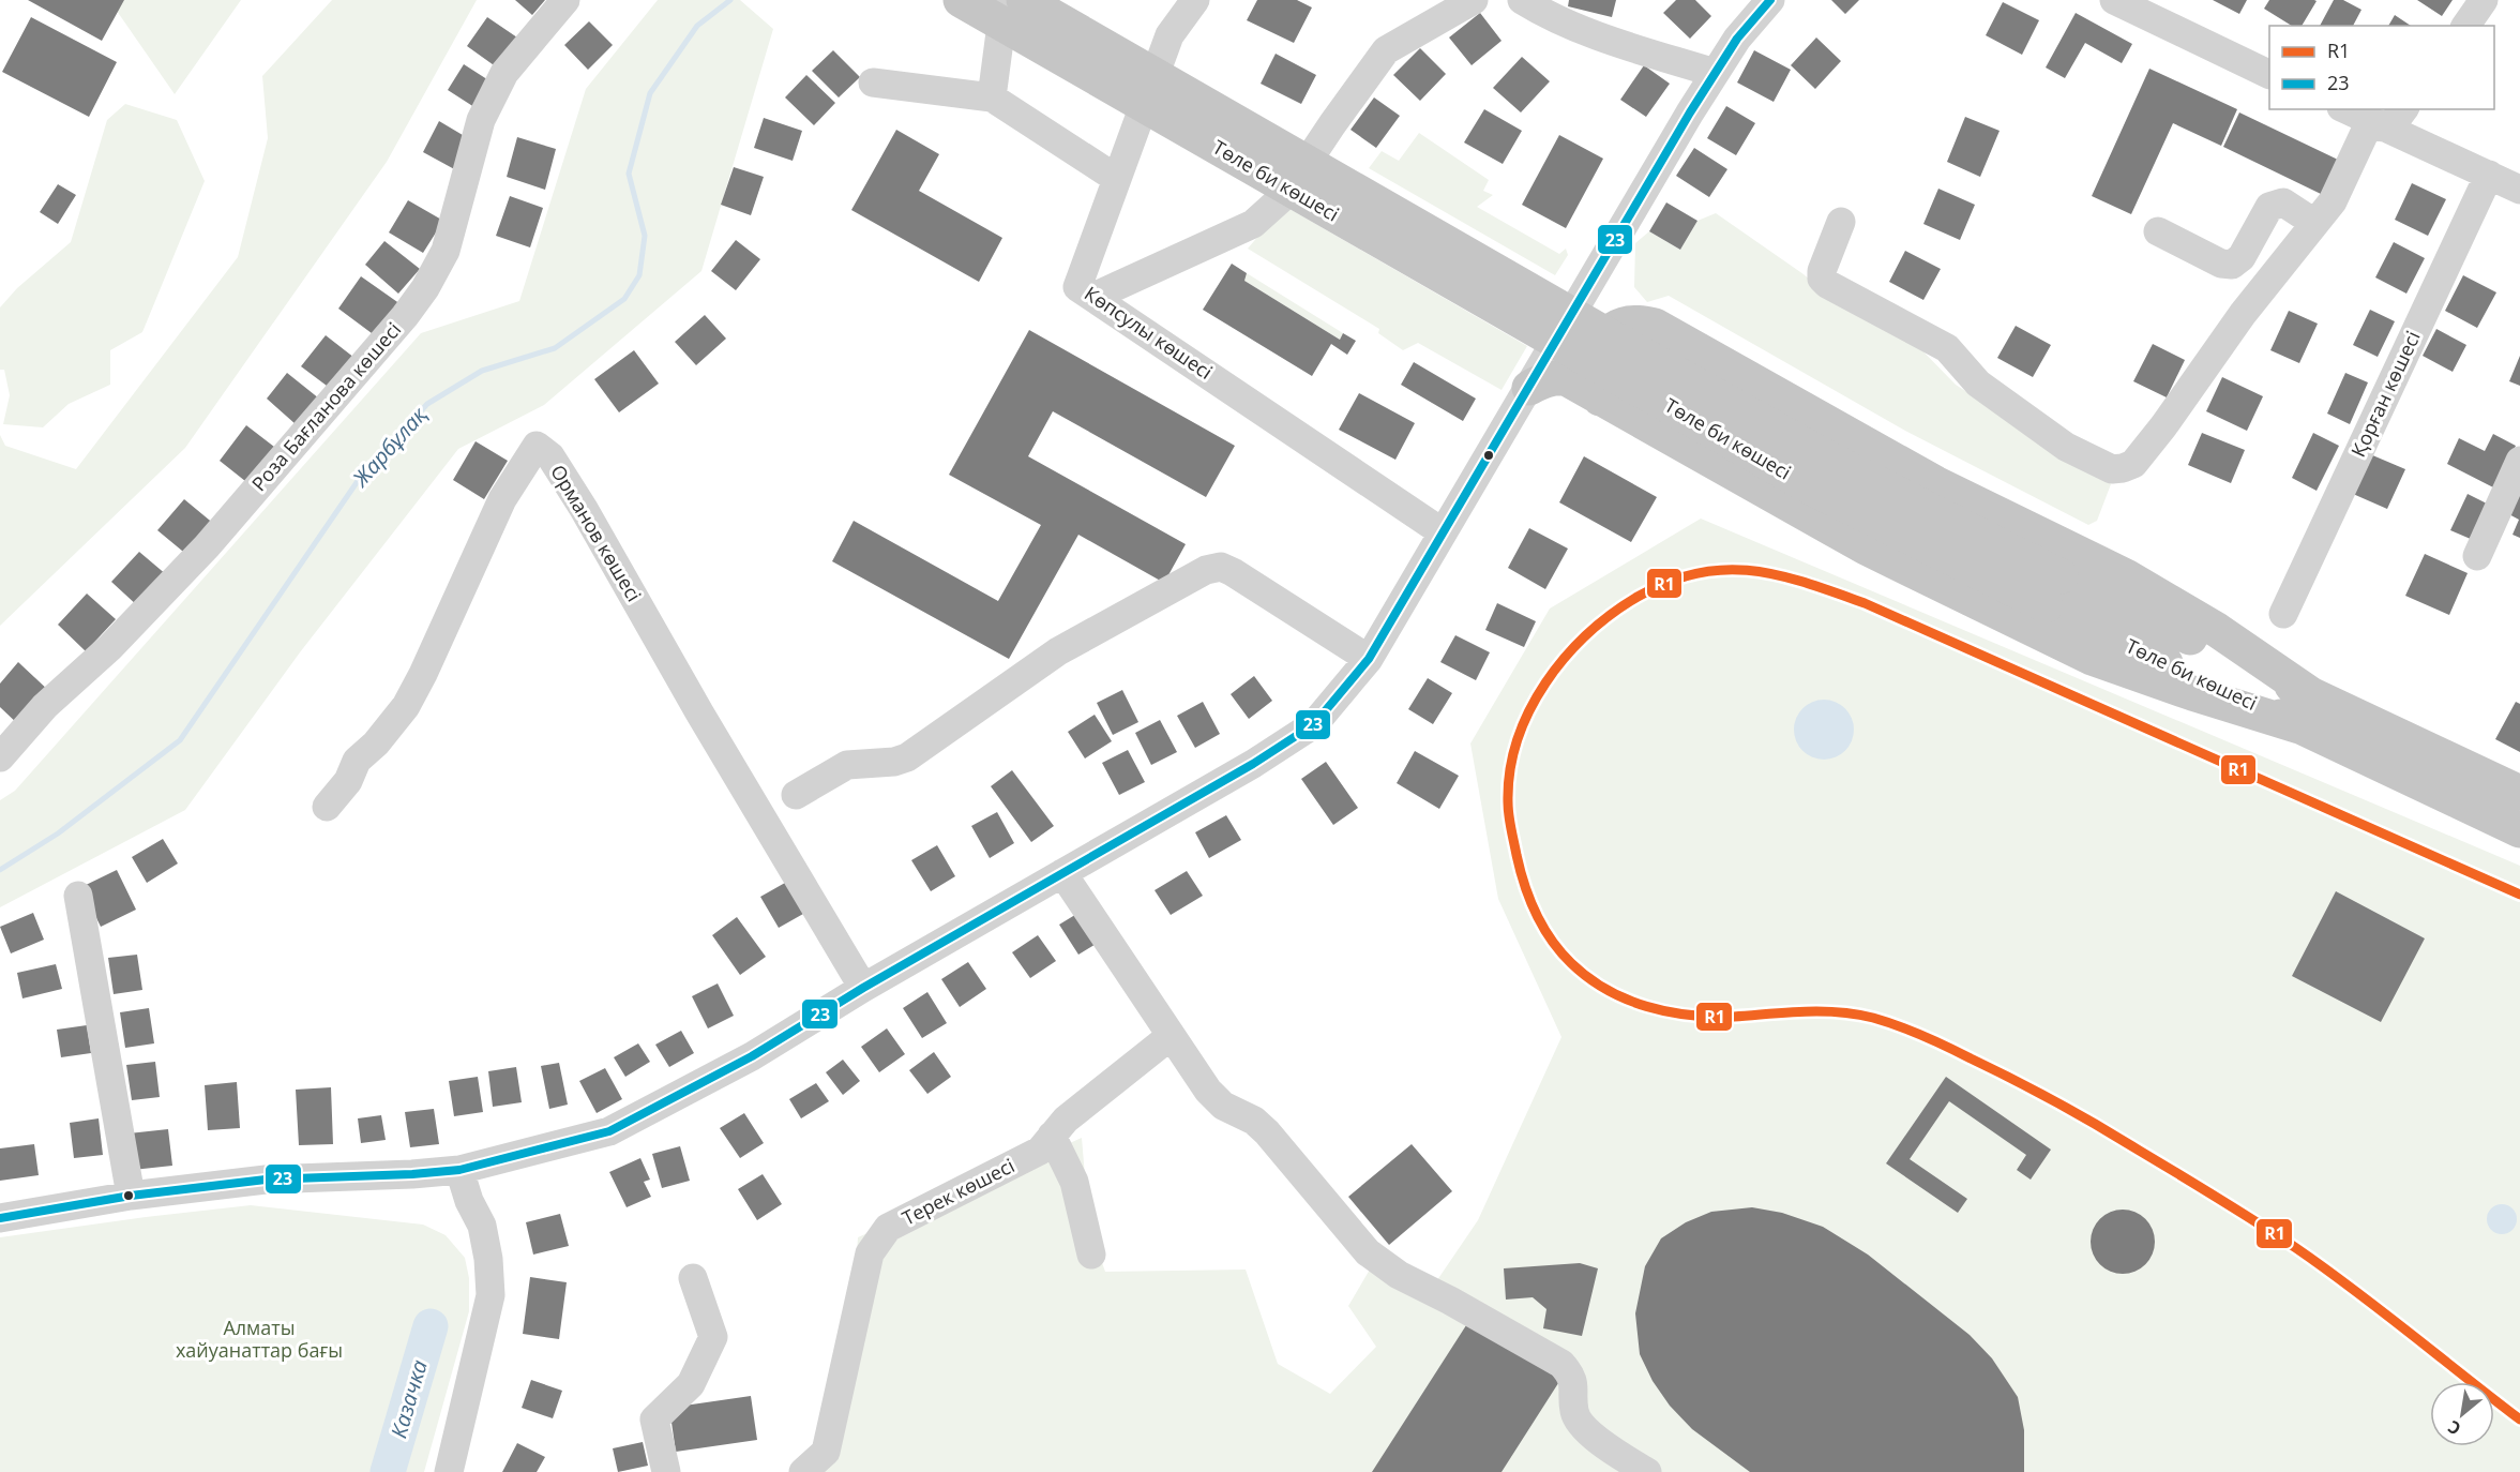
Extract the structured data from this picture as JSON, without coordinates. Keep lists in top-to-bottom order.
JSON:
{
  "streets": {
    "main road": ["Төле би көшесі"],
    "street": [
      "Көпсулы көшесі",
      "Қорған көшесі",
      "Роза Бағланова көшесі",
      "Орманов көшесі",
      "Терек көшесі"
    ]
  },
  "water": ["Жарбұлақ", "Казачка"],
  "parks": ["Алматы хайуанаттар бағы"],
  "lines": ["transit line 23", "transit line R1"],
  "legend": ["R1", "23"],
  "north": "bottom left"
}
